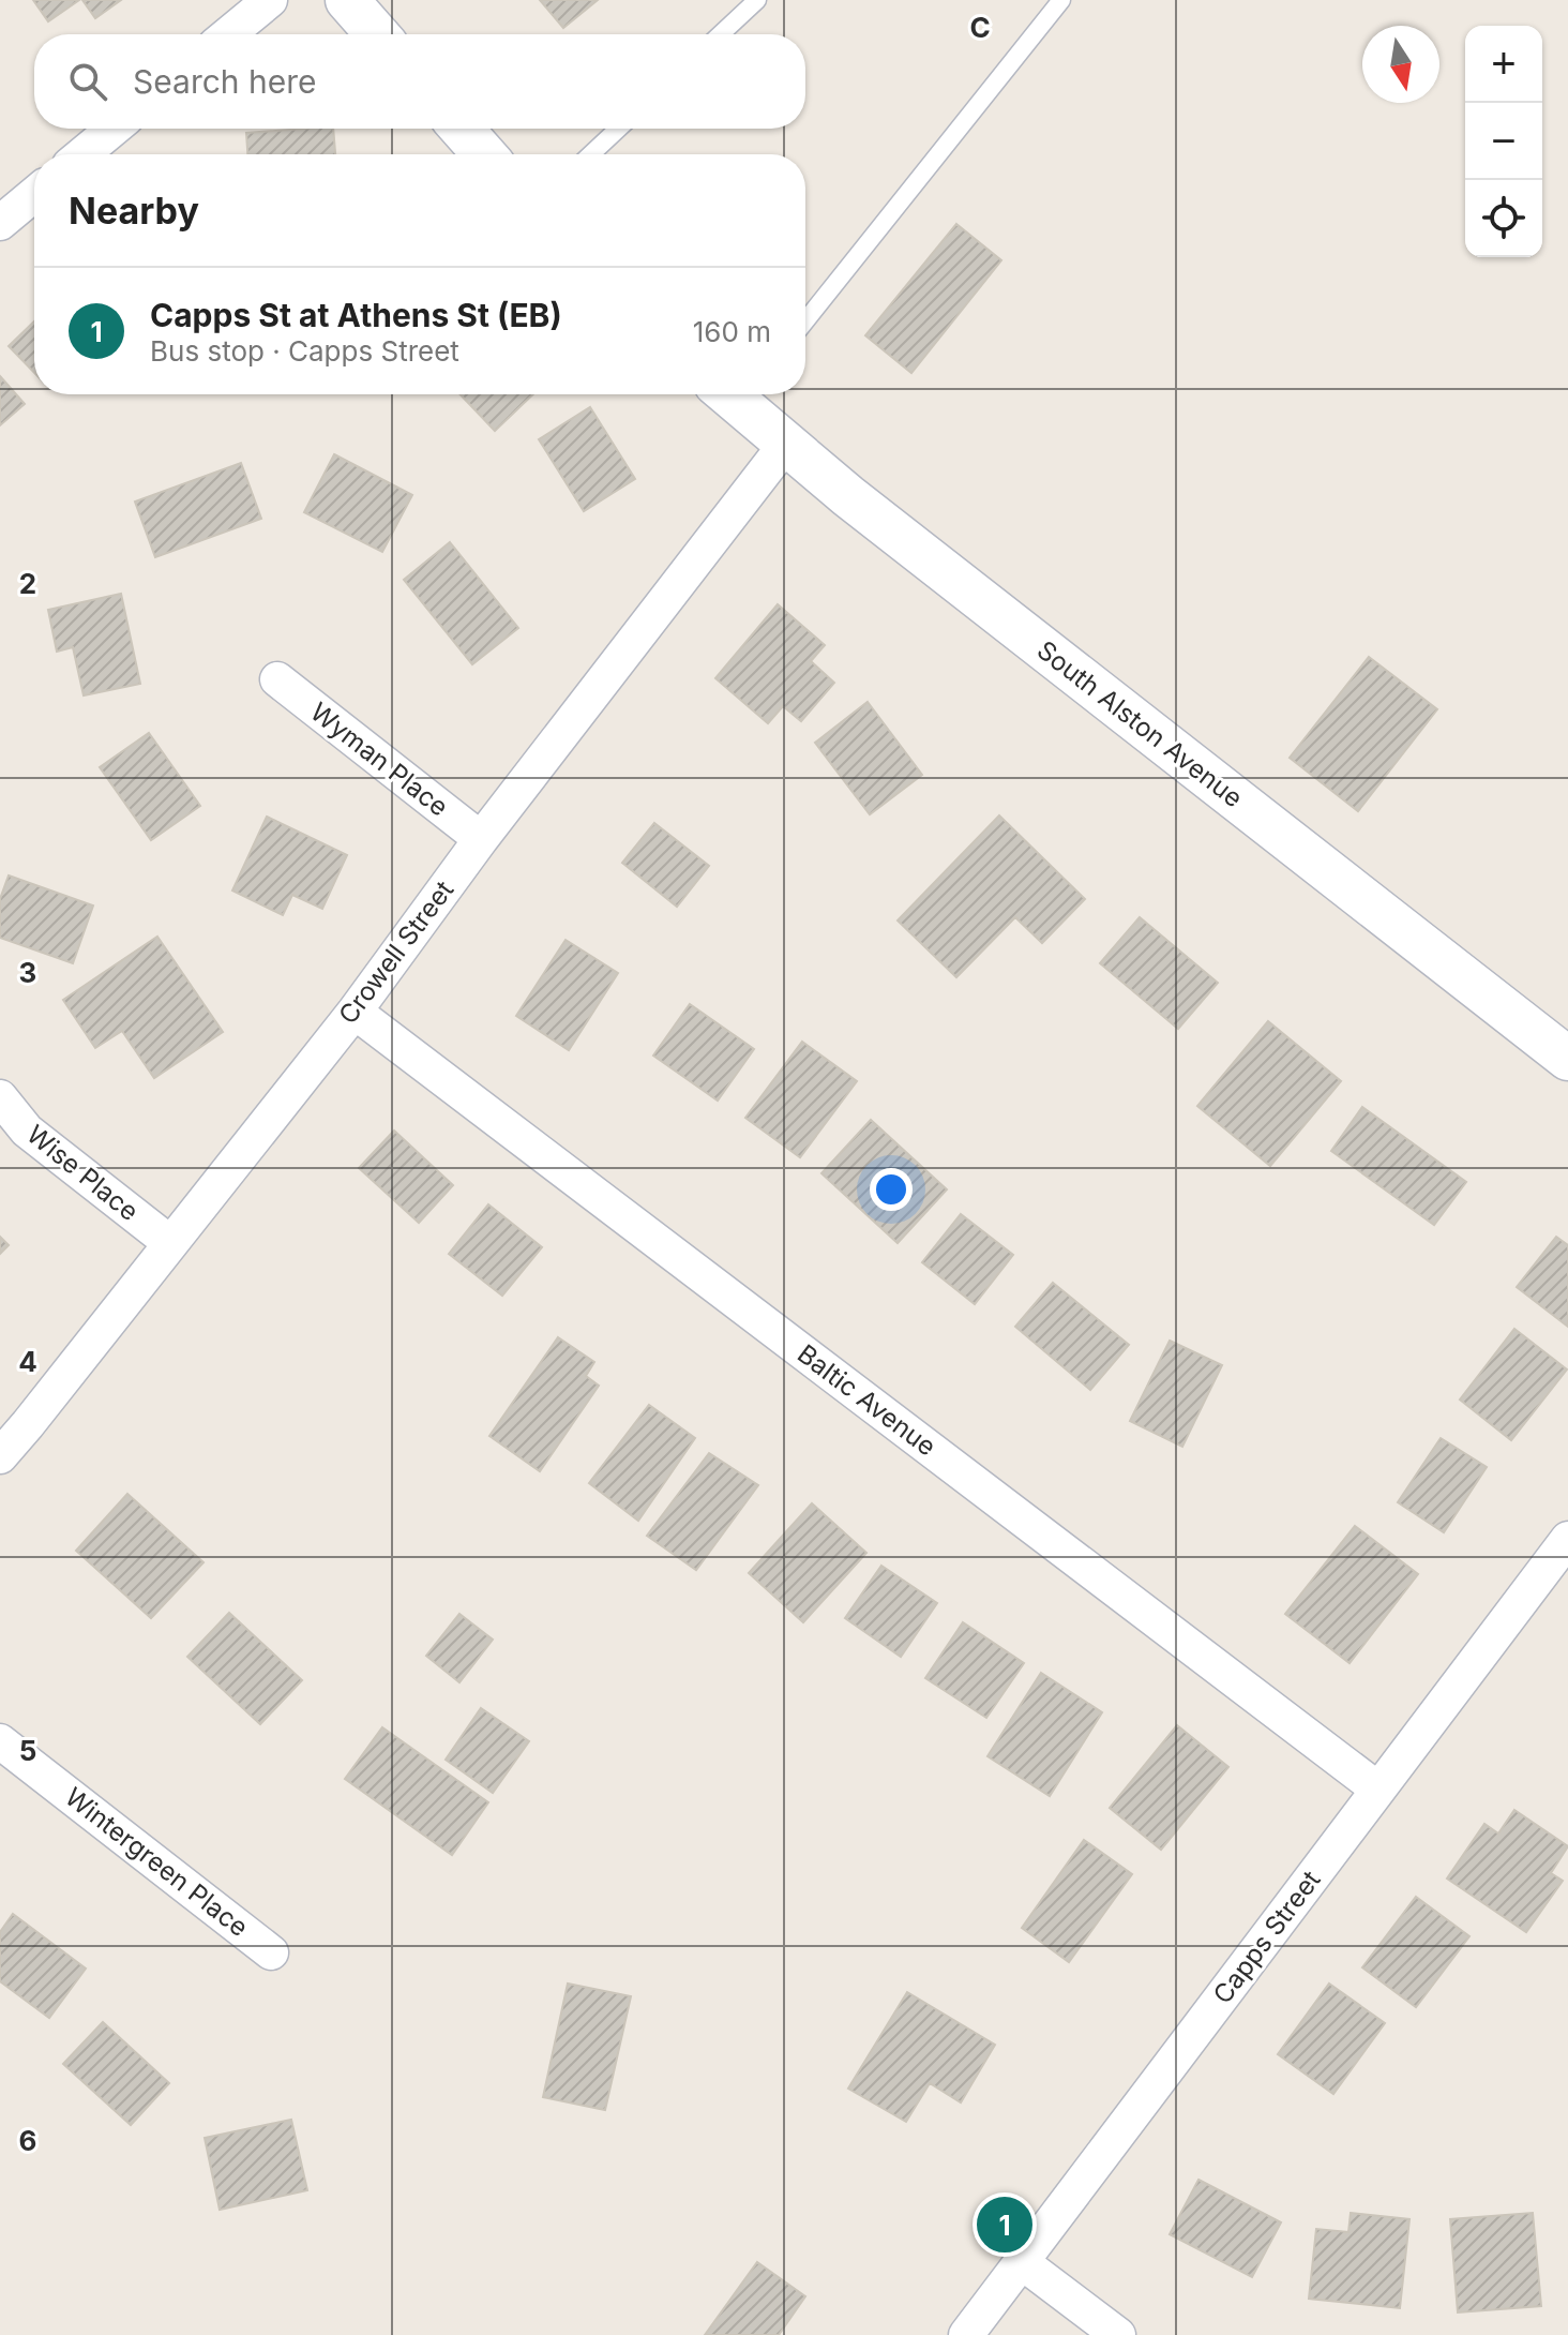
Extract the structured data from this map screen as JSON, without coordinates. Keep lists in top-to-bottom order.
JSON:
{
  "streets": {
    "street": [
      "South Alston Avenue",
      "Wyman Place",
      "Crowell Street",
      "Wise Place",
      "Baltic Avenue",
      "Wintergreen Place",
      "Capps Street"
    ]
  },
  "crossings": [
    ["South Alston Avenue", "Crowell Street"],
    ["Wyman Place", "Crowell Street"],
    ["Crowell Street", "Wise Place"],
    ["Crowell Street", "Baltic Avenue"],
    ["Baltic Avenue", "Capps Street"]
  ],
  "north": "bottom",
  "page": {
    "map_buttons": ["+", "−"],
    "search": "Search here",
    "heading": "Nearby",
    "list": [
      {
        "mark": "1",
        "name": "Capps St at Athens St (EB)",
        "note": "Bus stop · Capps Street",
        "value": "160 m"
      }
    ],
    "pins": "1"
  },
  "grid": {
    "columns": ["C"],
    "rows": [
      "2",
      "3",
      "4",
      "5",
      "6"
    ]
  }
}
